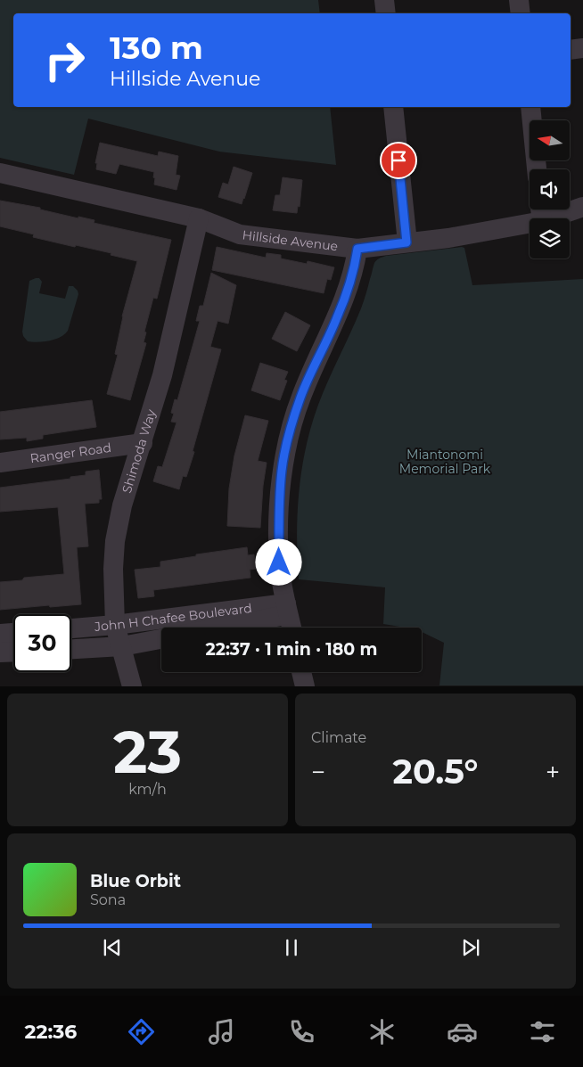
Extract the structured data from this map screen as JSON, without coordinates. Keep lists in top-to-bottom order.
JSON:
{
  "streets": {
    "street": [
      "Hillside Avenue",
      "Shimoda Way",
      "Ranger Road",
      "John H Chafee Boulevard"
    ]
  },
  "crossings": [
    ["Hillside Avenue", "Shimoda Way"],
    ["Shimoda Way", "Ranger Road"],
    ["Shimoda Way", "John H Chafee Boulevard"]
  ],
  "parks": ["Miantonomi Memorial Park"],
  "north": "left",
  "page": {
    "turn": ["130 m", "Hillside Avenue"],
    "limit": "30",
    "trip": "22:37 · 1 min · 180 m",
    "tile": [
      ["23", "km/h"],
      "Climate"
    ],
    "heat": ["−", "20.5°", "+"],
    "song": ["Blue Orbit", "Sona"],
    "tabs": "22:36"
  }
}
